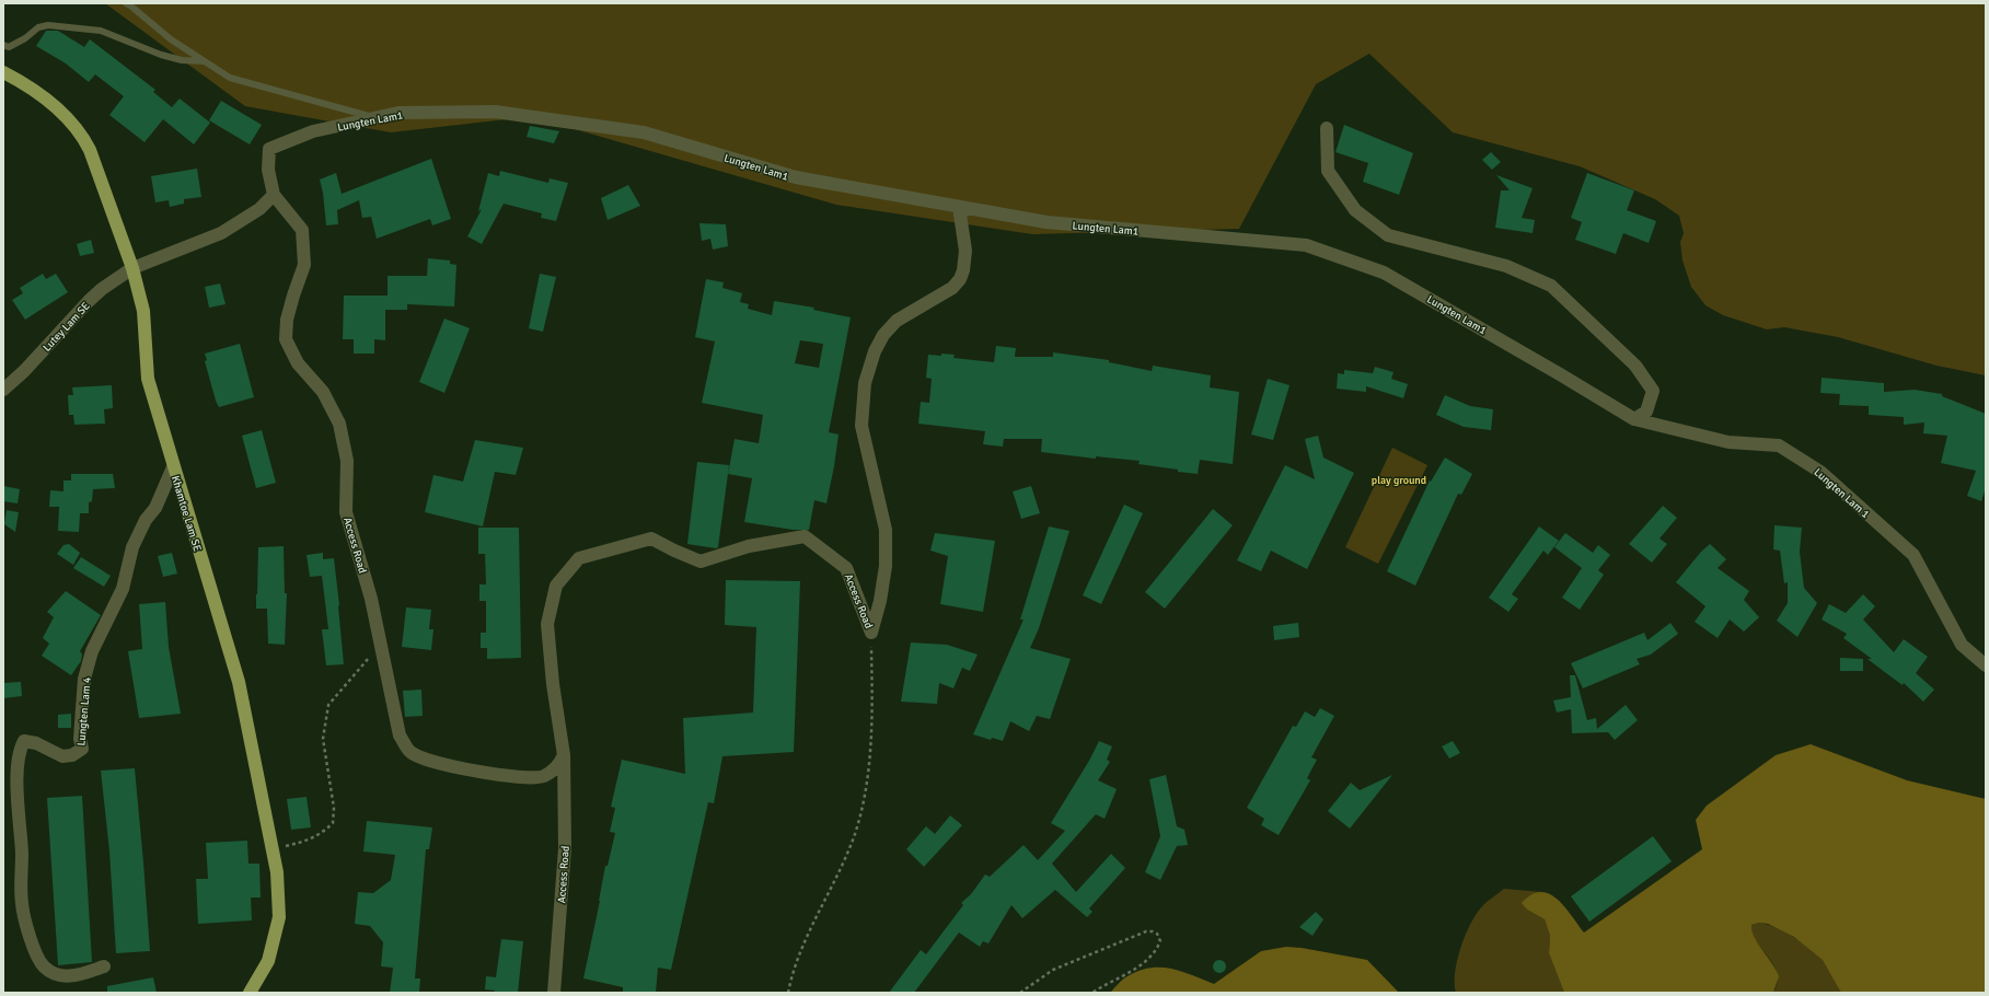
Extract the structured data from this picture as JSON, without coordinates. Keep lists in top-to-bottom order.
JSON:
{
  "streets": {
    "main road": ["Khamtoe Lam SE"],
    "street": [
      "Lungten Lam1",
      "Lutey Lam SE",
      "Lungten Lam 1",
      "Access Road",
      "Lungten Lam 4"
    ]
  },
  "crossings": [
    ["Lungten Lam1", "Lungten Lam 1"],
    ["Lungten Lam1", "Access Road"],
    ["Lutey Lam SE", "Khamtoe Lam SE"],
    ["Khamtoe Lam SE", "Lungten Lam 4"]
  ],
  "parks": ["play ground"]
}
